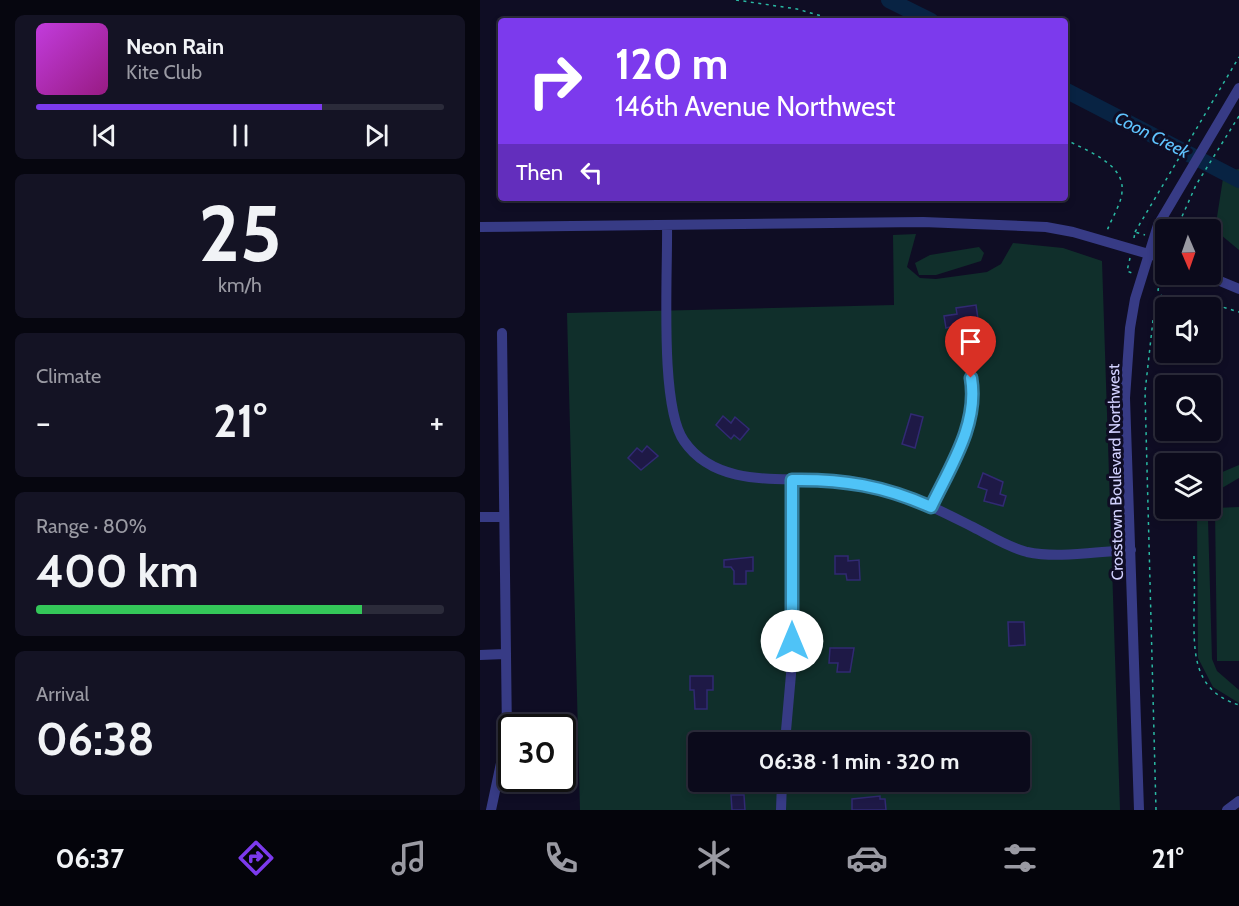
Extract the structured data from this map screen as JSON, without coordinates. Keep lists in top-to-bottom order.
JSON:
{
  "streets": {
    "street": ["Crosstown Boulevard Northwest"]
  },
  "water": ["Coon Creek"],
  "north": "bottom",
  "page": {
    "turn": ["120 m", "146th Avenue Northwest"],
    "song": ["Neon Rain", "Kite Club"],
    "then": "Then",
    "tile": [
      ["25", "km/h"],
      "Climate",
      ["Range · 80%", "400 km"],
      ["Arrival", "06:38"]
    ],
    "heat": ["−", "21°", "+"],
    "limit": "30",
    "trip": "06:38 · 1 min · 320 m",
    "tabs": ["06:37", "21°"]
  }
}
